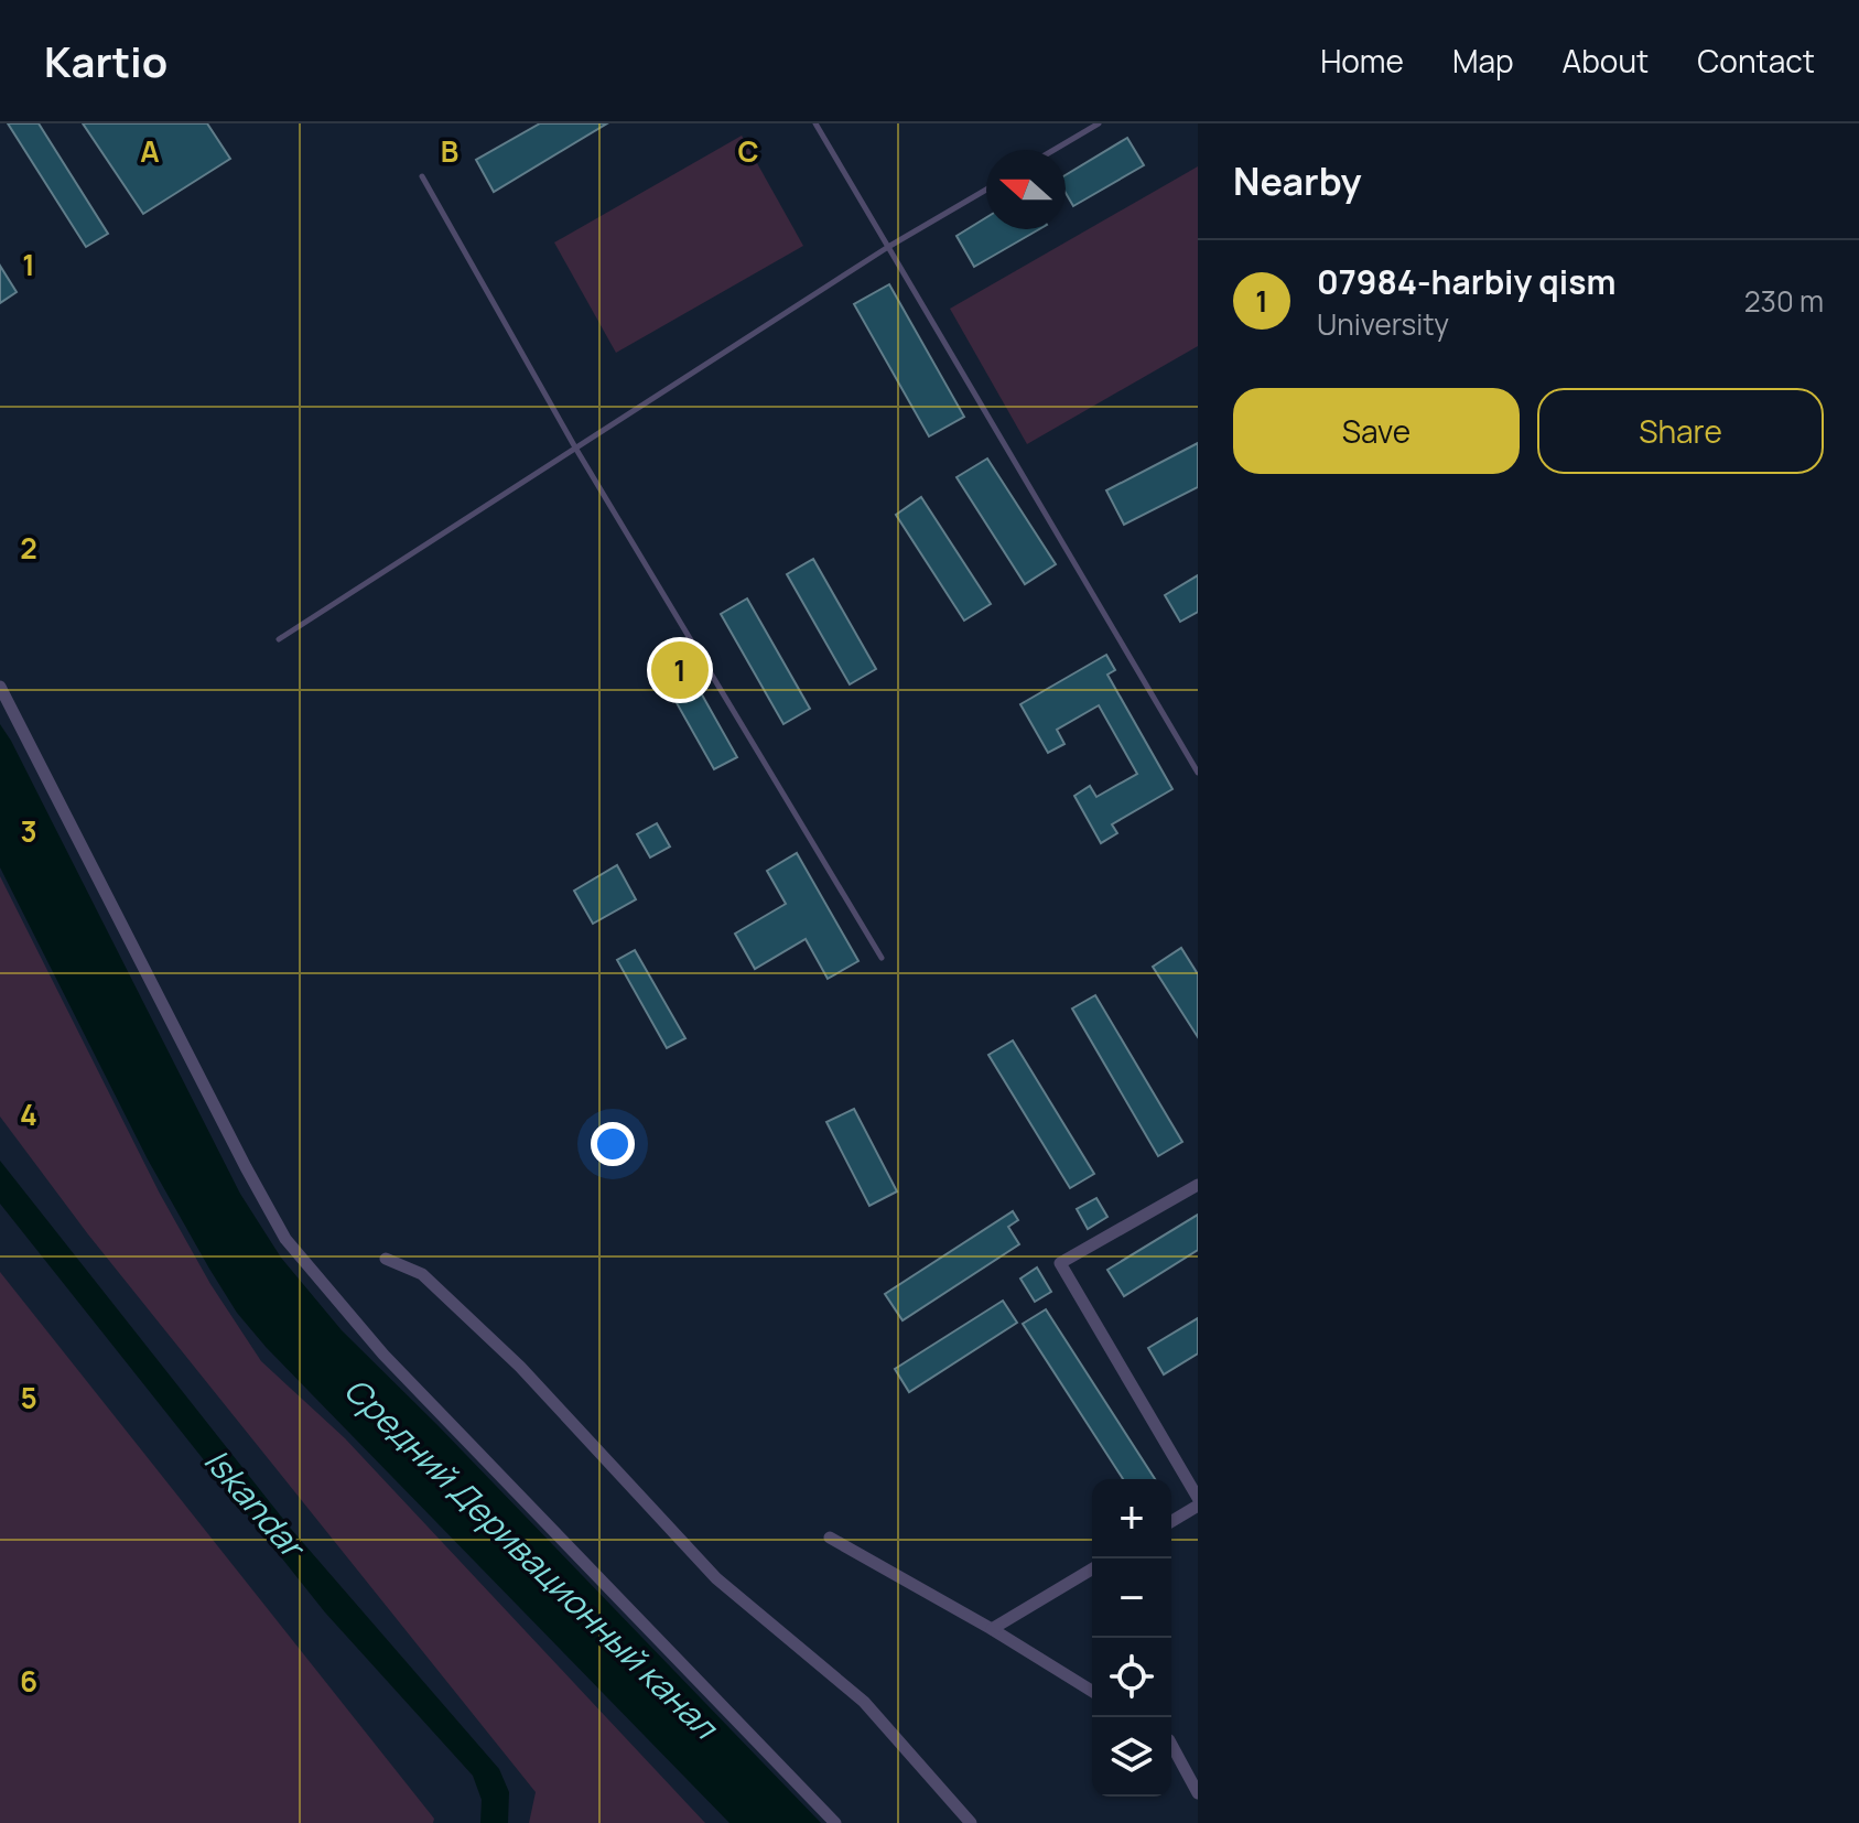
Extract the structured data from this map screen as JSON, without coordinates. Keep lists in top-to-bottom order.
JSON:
{
  "water": ["Iskandar", "Средний Деривационный канал"],
  "north": "left",
  "page": {
    "header": "Kartio",
    "nav": [
      "Home",
      "Map",
      "About",
      "Contact"
    ],
    "heading": "Nearby",
    "list": [
      {
        "mark": "1",
        "name": "07984-harbiy qism",
        "note": "University",
        "value": "230 m"
      }
    ],
    "buttons": ["Save", "Share"],
    "pins": "1",
    "map_buttons": ["+", "−"]
  },
  "grid": {
    "columns": ["A", "B", "C"],
    "rows": [
      "1",
      "2",
      "3",
      "4",
      "5",
      "6"
    ]
  }
}
